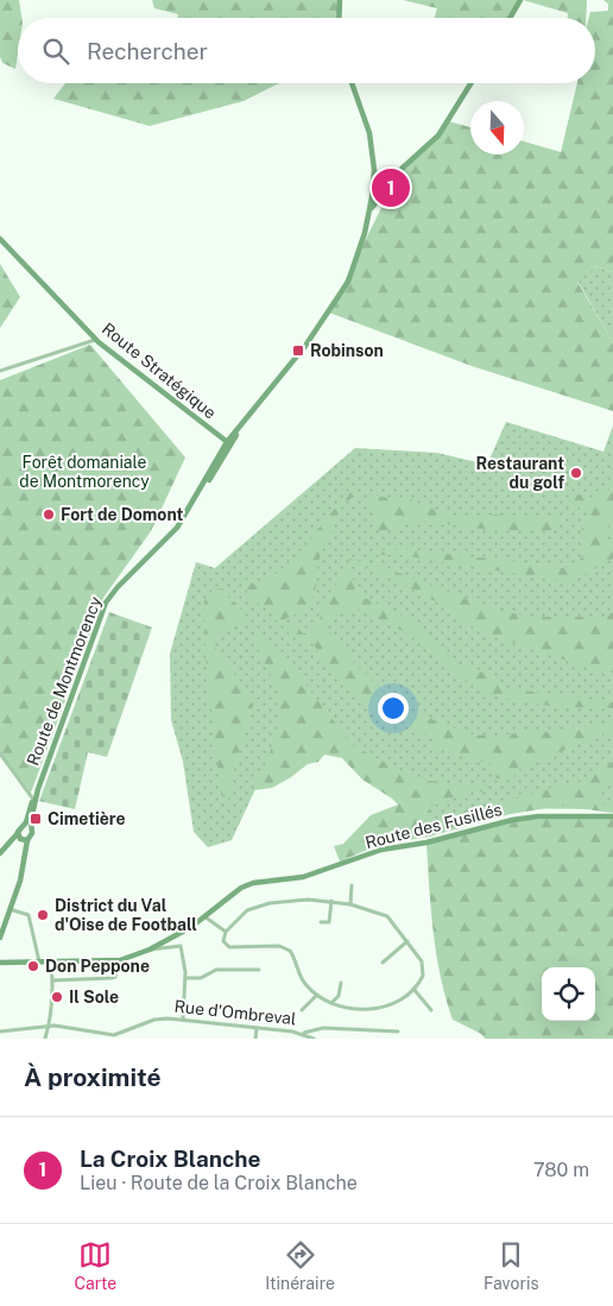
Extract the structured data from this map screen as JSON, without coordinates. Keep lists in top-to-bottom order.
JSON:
{
  "streets": {
    "main road": ["Route Stratégique", "Route de Montmorency", "Route des Fusillés"],
    "street": ["Rue d'Ombreval"]
  },
  "crossings": [
    ["Route Stratégique", "Route de Montmorency"]
  ],
  "parks": ["Forêt domaniale de Montmorency"],
  "places": {
    "transit": ["Robinson", "Cimetière"],
    "other": [
      "Restaurant du golf",
      "Fort de Domont",
      "District du Val d'Oise de Football",
      "Don Peppone",
      "Il Sole"
    ]
  },
  "north": "bottom",
  "page": {
    "search": "Rechercher",
    "pins": "1",
    "heading": "À proximité",
    "list": [
      {
        "mark": "1",
        "name": "La Croix Blanche",
        "note": "Lieu · Route de la Croix Blanche",
        "value": "780 m"
      }
    ],
    "nav": ["Carte", "Itinéraire", "Favoris"]
  }
}
